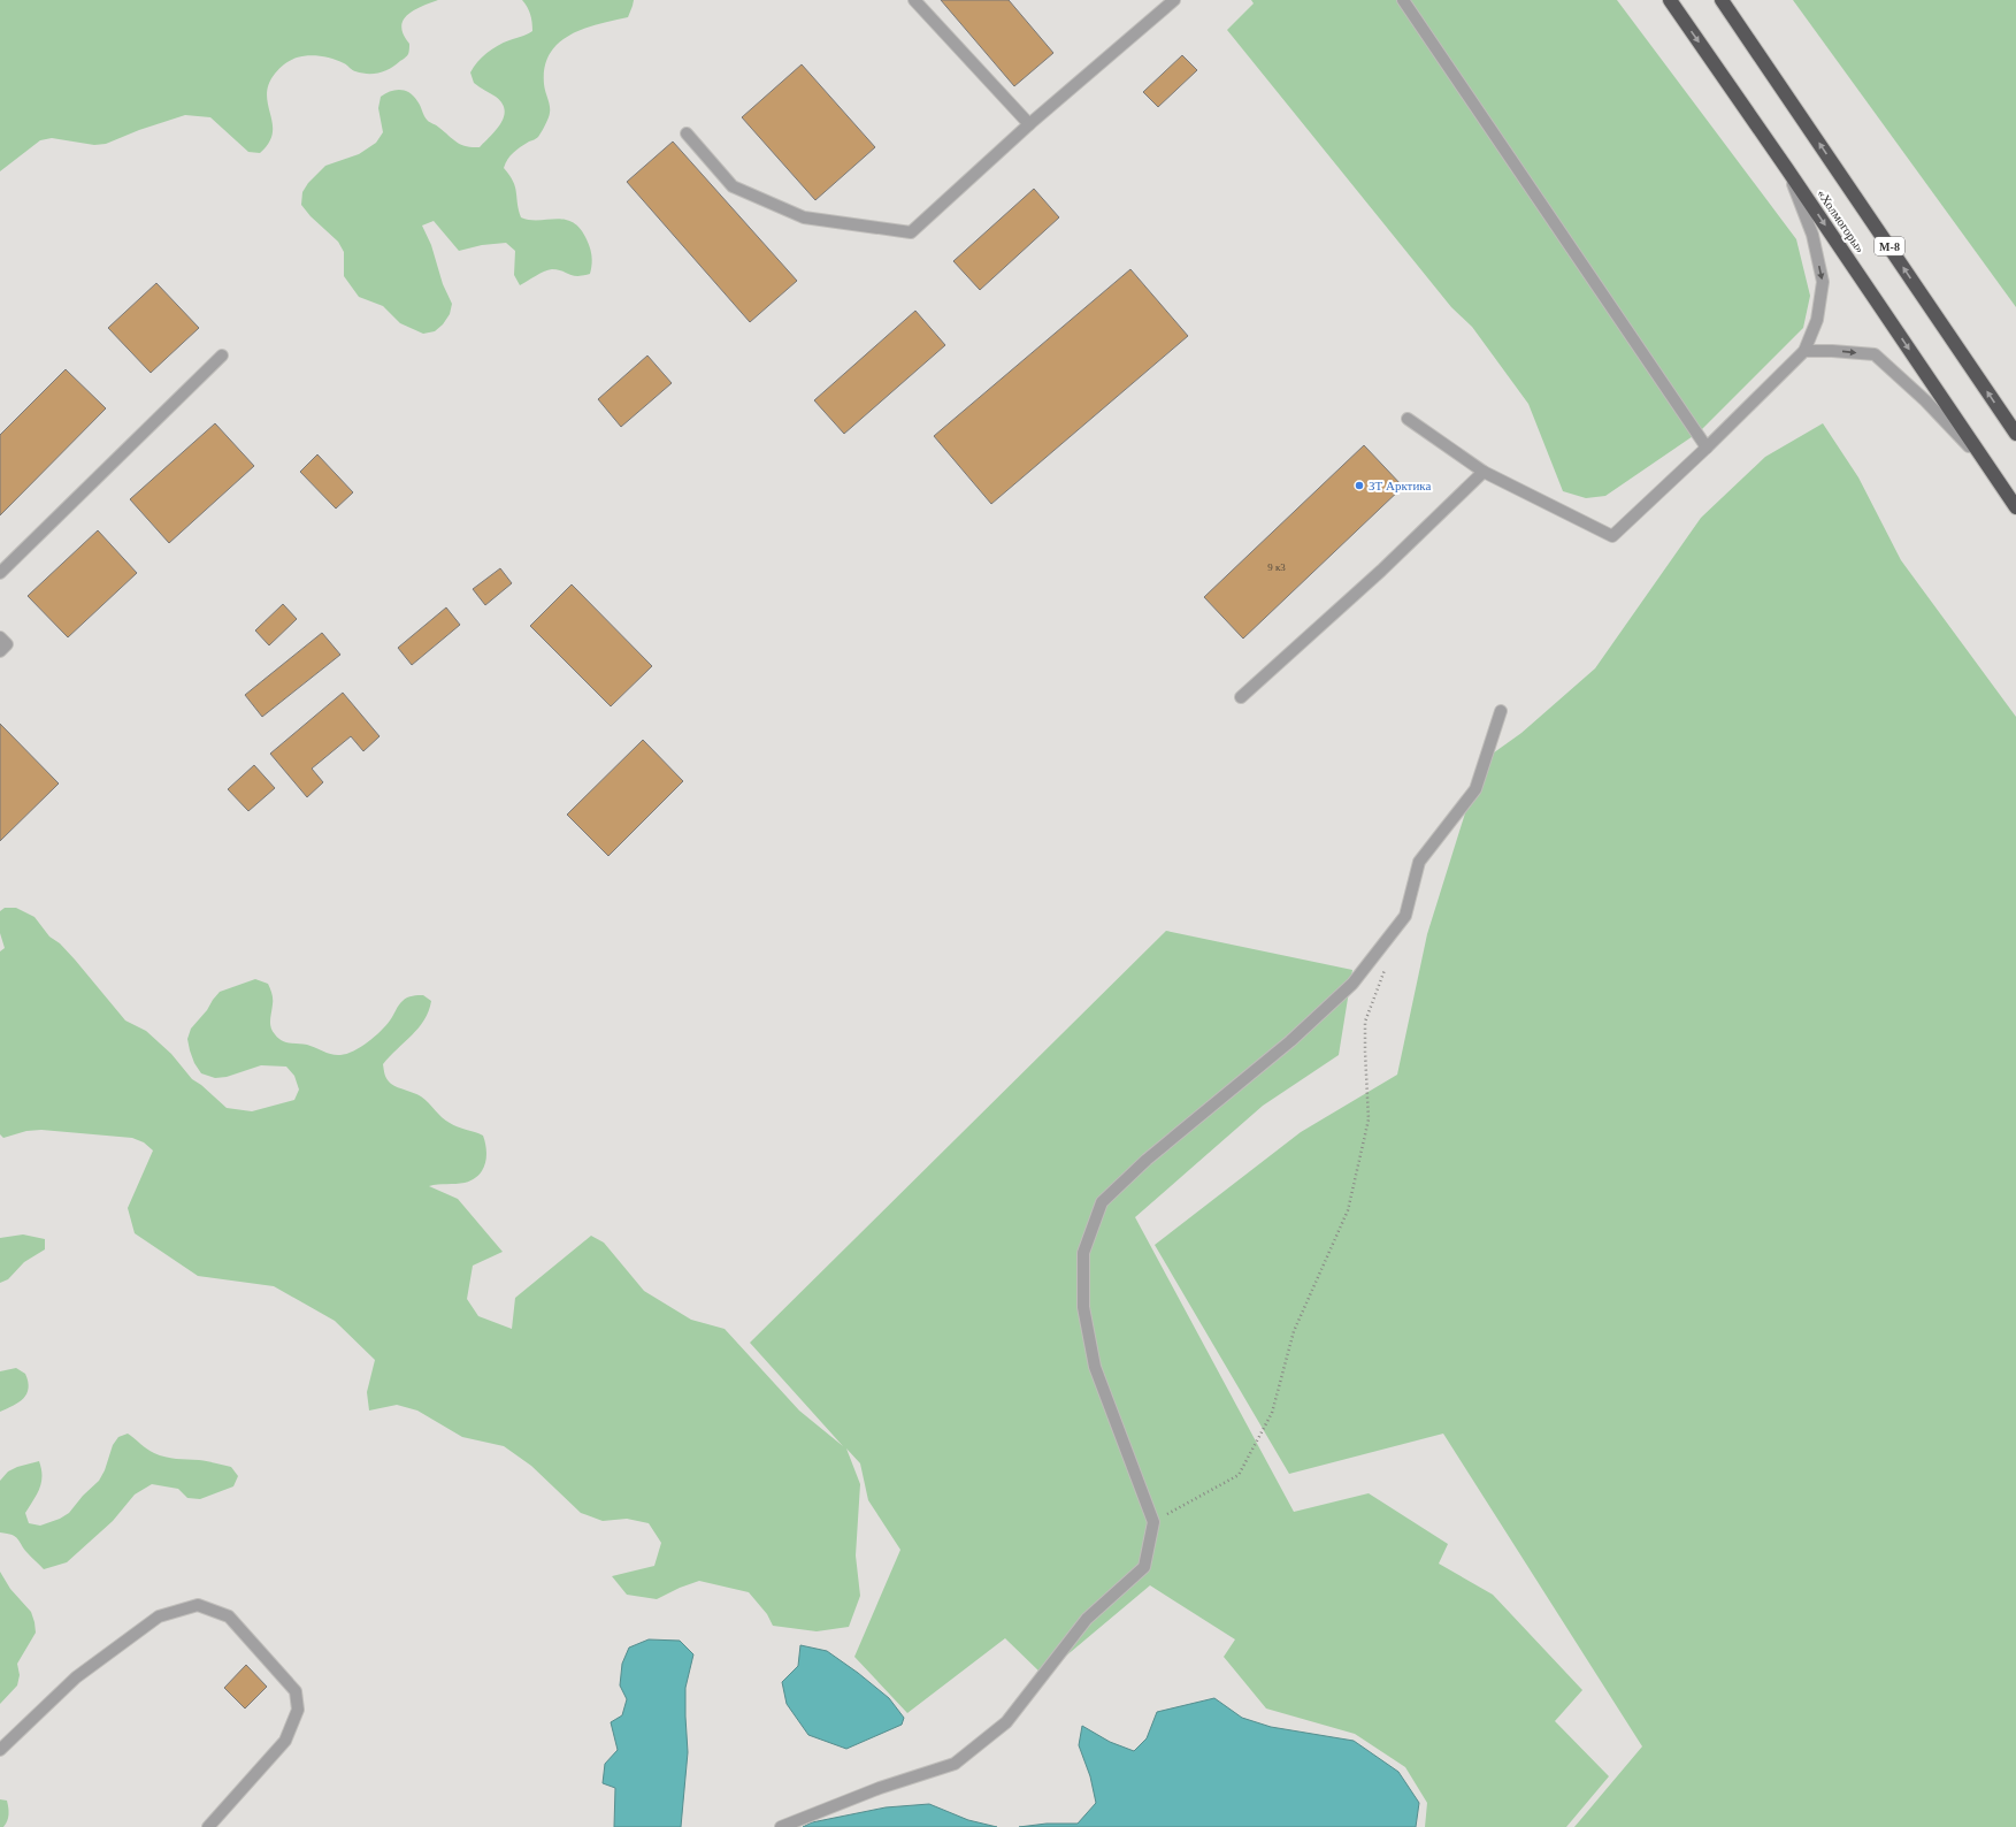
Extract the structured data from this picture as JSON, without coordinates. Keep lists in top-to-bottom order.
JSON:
{
  "streets": {
    "highway": ["«Холмогоры»", "М-8"]
  },
  "places": ["ЗТ Арктика"],
  "house_numbers": ["9 к3"]
}
